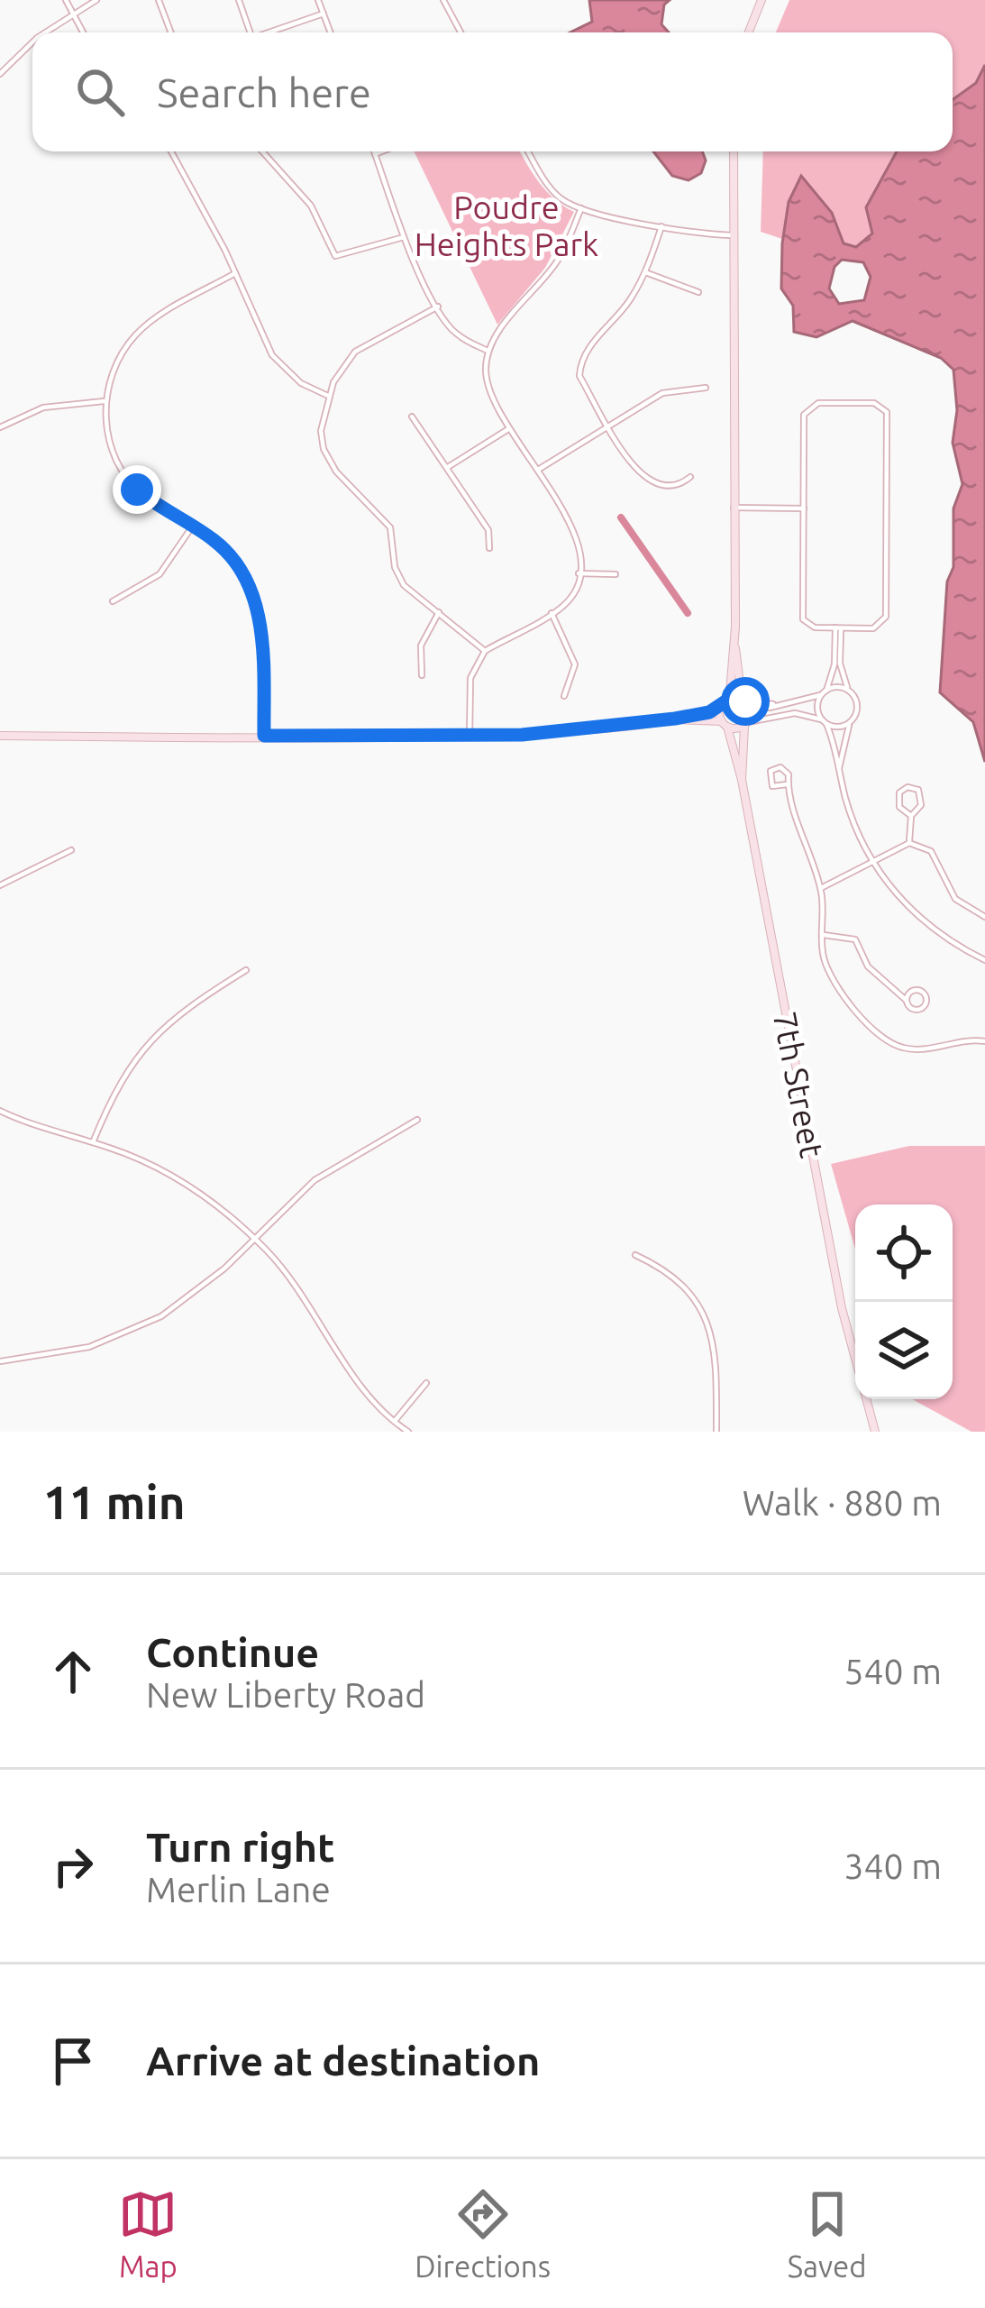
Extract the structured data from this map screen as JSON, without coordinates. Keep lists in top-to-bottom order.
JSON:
{
  "streets": {
    "street": ["7th Street"]
  },
  "parks": ["Poudre Heights Park"],
  "page": {
    "search": "Search here",
    "heading": ["11 min", "Walk · 880 m"],
    "list": [
      ["Continue", "New Liberty Road", "540 m"],
      ["Turn right", "Merlin Lane", "340 m"],
      "Arrive at destination"
    ],
    "nav": ["Map", "Directions", "Saved"]
  }
}
